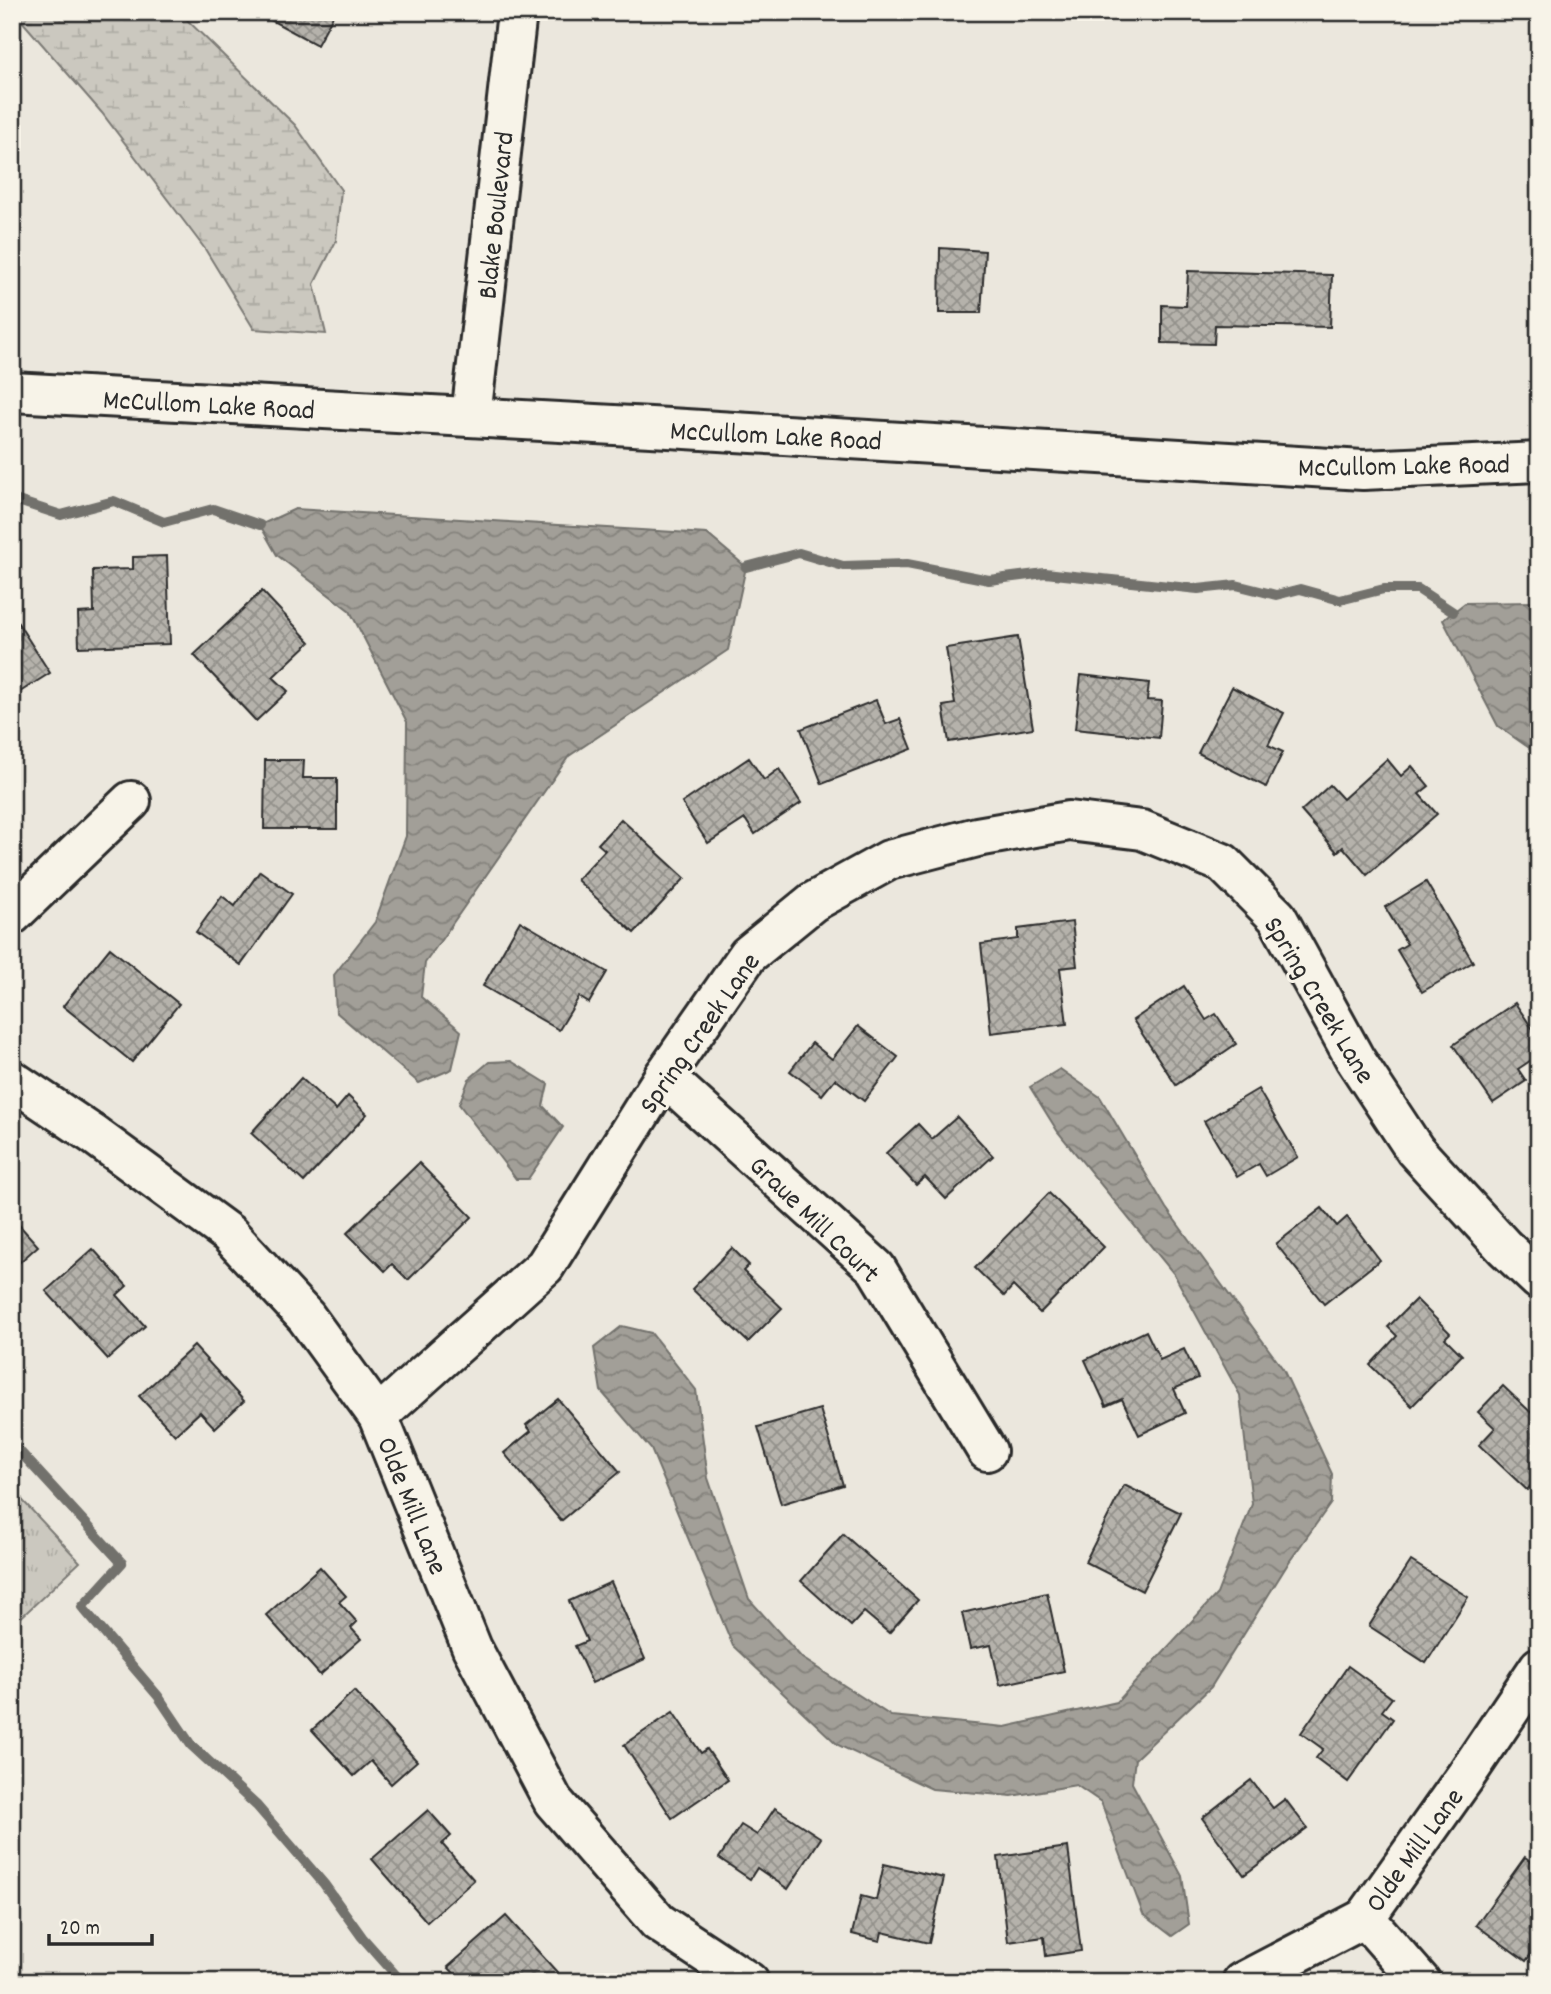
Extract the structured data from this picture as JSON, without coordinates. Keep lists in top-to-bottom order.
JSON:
{
  "streets": {
    "street": [
      "Blake Boulevard",
      "McCullom Lake Road",
      "Spring Creek Lane",
      "Graue Mill Court",
      "Olde Mill Lane"
    ]
  },
  "crossings": [
    ["Blake Boulevard", "McCullom Lake Road"],
    ["Spring Creek Lane", "Graue Mill Court"],
    ["Spring Creek Lane", "Olde Mill Lane"]
  ],
  "scale_bar": "20 m"
}
